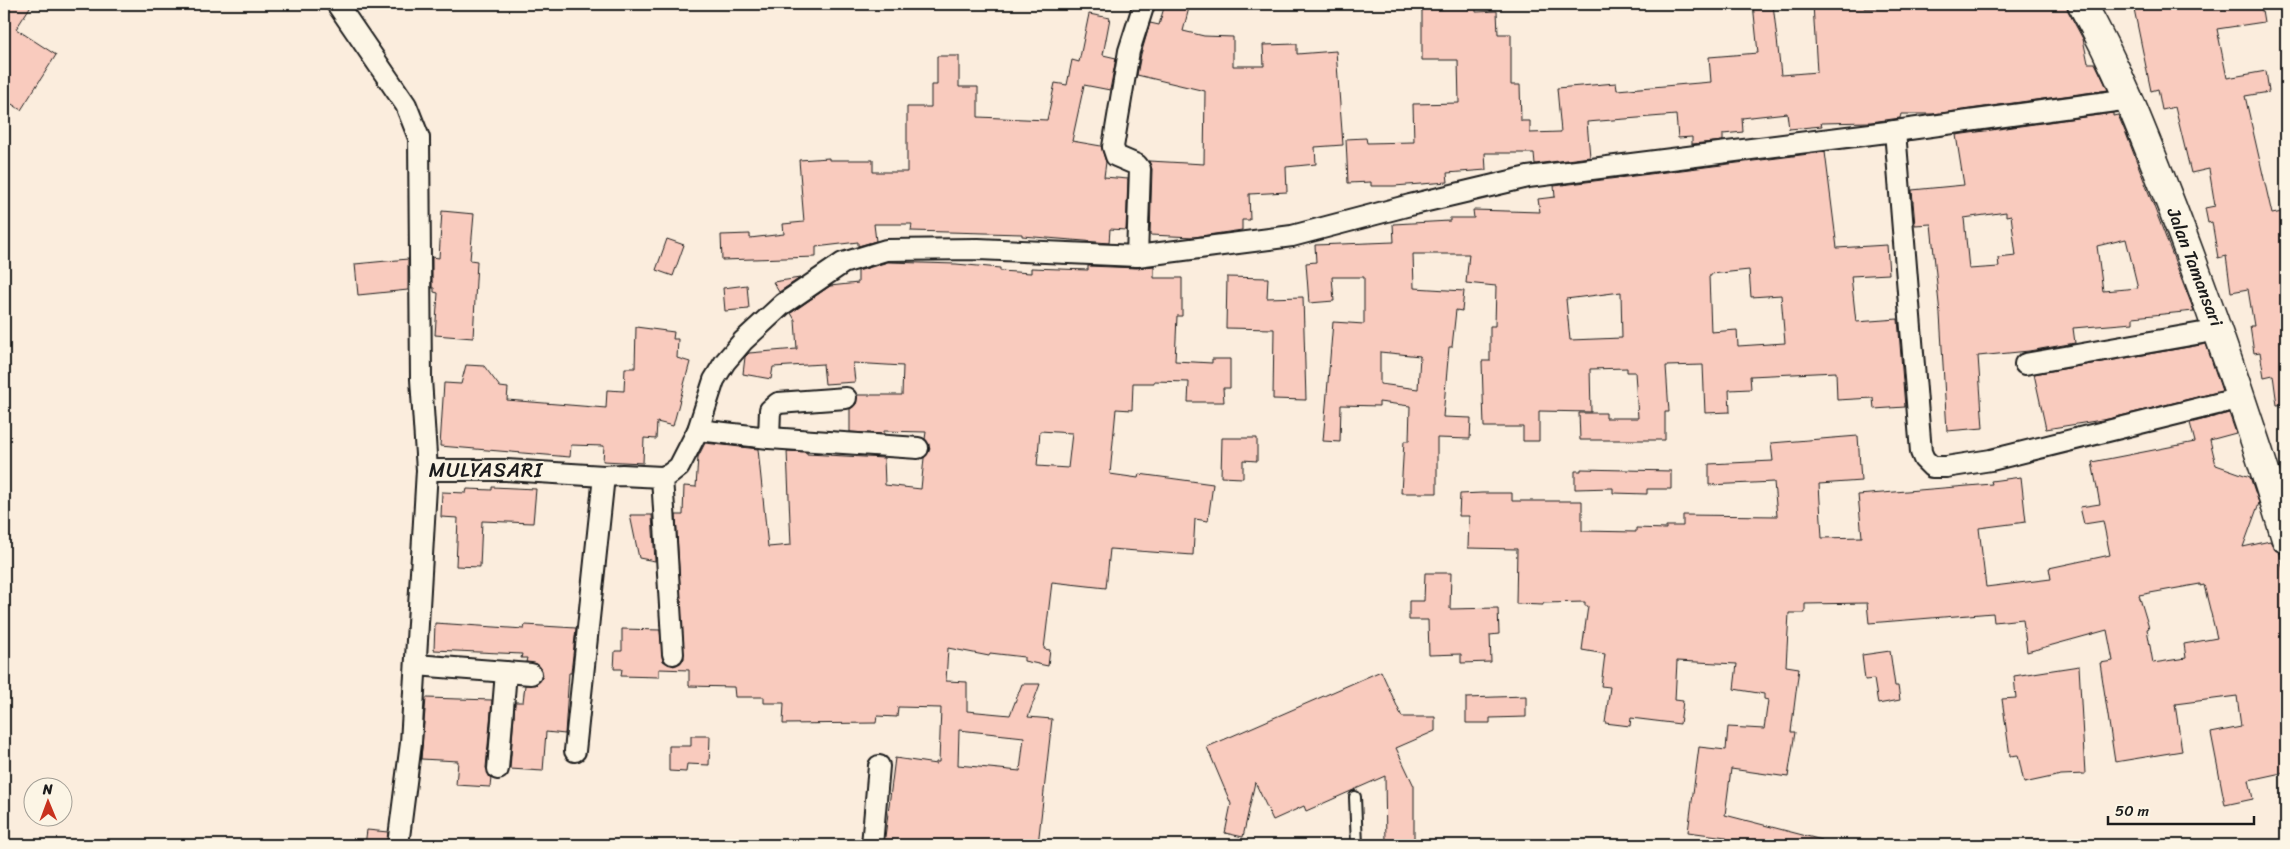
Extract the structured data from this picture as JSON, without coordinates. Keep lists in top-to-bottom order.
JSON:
{
  "streets": {
    "main road": ["Jalan Tamansari"]
  },
  "districts": ["MULYASARI"],
  "scale_bar": "50 m",
  "north": "top"
}
